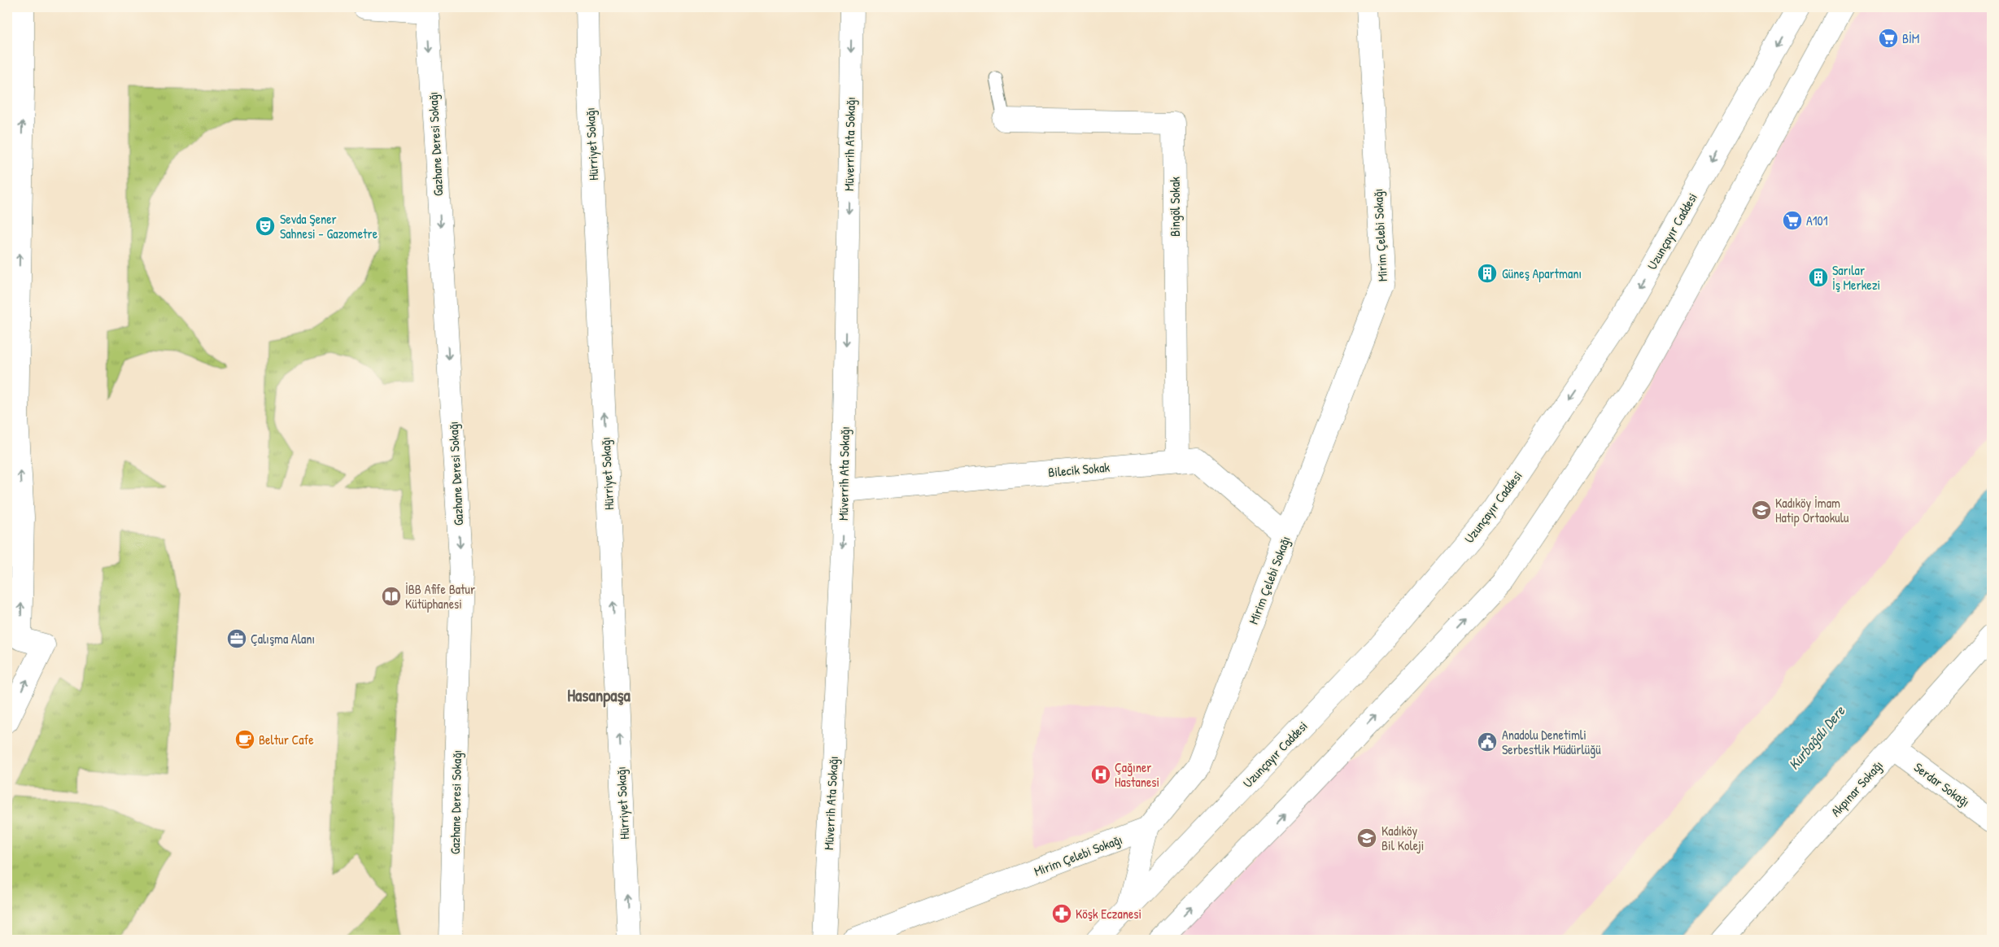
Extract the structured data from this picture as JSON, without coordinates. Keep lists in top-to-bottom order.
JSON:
{
  "streets": {
    "street": [
      "Gazhane Deresi Sokağı",
      "Hürriyet Sokağı",
      "Müverrih Ata Sokağı",
      "Bingöl Sokak",
      "Uzunçayır Caddesi",
      "Mirim Çelebi Sokağı",
      "Bilecik Sokak",
      "Serdar Sokağı",
      "Akpınar Sokağı"
    ]
  },
  "crossings": [
    ["Müverrih Ata Sokağı", "Bilecik Sokak"],
    ["Bingöl Sokak", "Bilecik Sokak"],
    ["Mirim Çelebi Sokağı", "Bilecik Sokak"],
    ["Serdar Sokağı", "Akpınar Sokağı"]
  ],
  "one_way": ["Gazhane Deresi Sokağı", "Hürriyet Sokağı", "Müverrih Ata Sokağı"],
  "districts": ["Hasanpaşa"],
  "water": ["Kurbağalı Dere"],
  "places": {
    "supermarket": ["BİM", "A101"],
    "theatre": ["Sevda Şener Sahnesi - Gazometre"],
    "building": ["Güneş Apartmanı", "Sarılar İş Merkezi"],
    "school or university": ["Kadıköy İmam Hatip Ortaokulu", "Kadıköy Bil Koleji"],
    "library": ["İBB Afife Batur Kütüphanesi"],
    "office": ["Çalışma Alanı"],
    "cafe": ["Beltur Cafe"],
    "public building": ["Anadolu Denetimli Serbestlik Müdürlüğü"],
    "hospital": ["Çağıner Hastanesi"],
    "pharmacy": ["Köşk Eczanesi"]
  }
}
